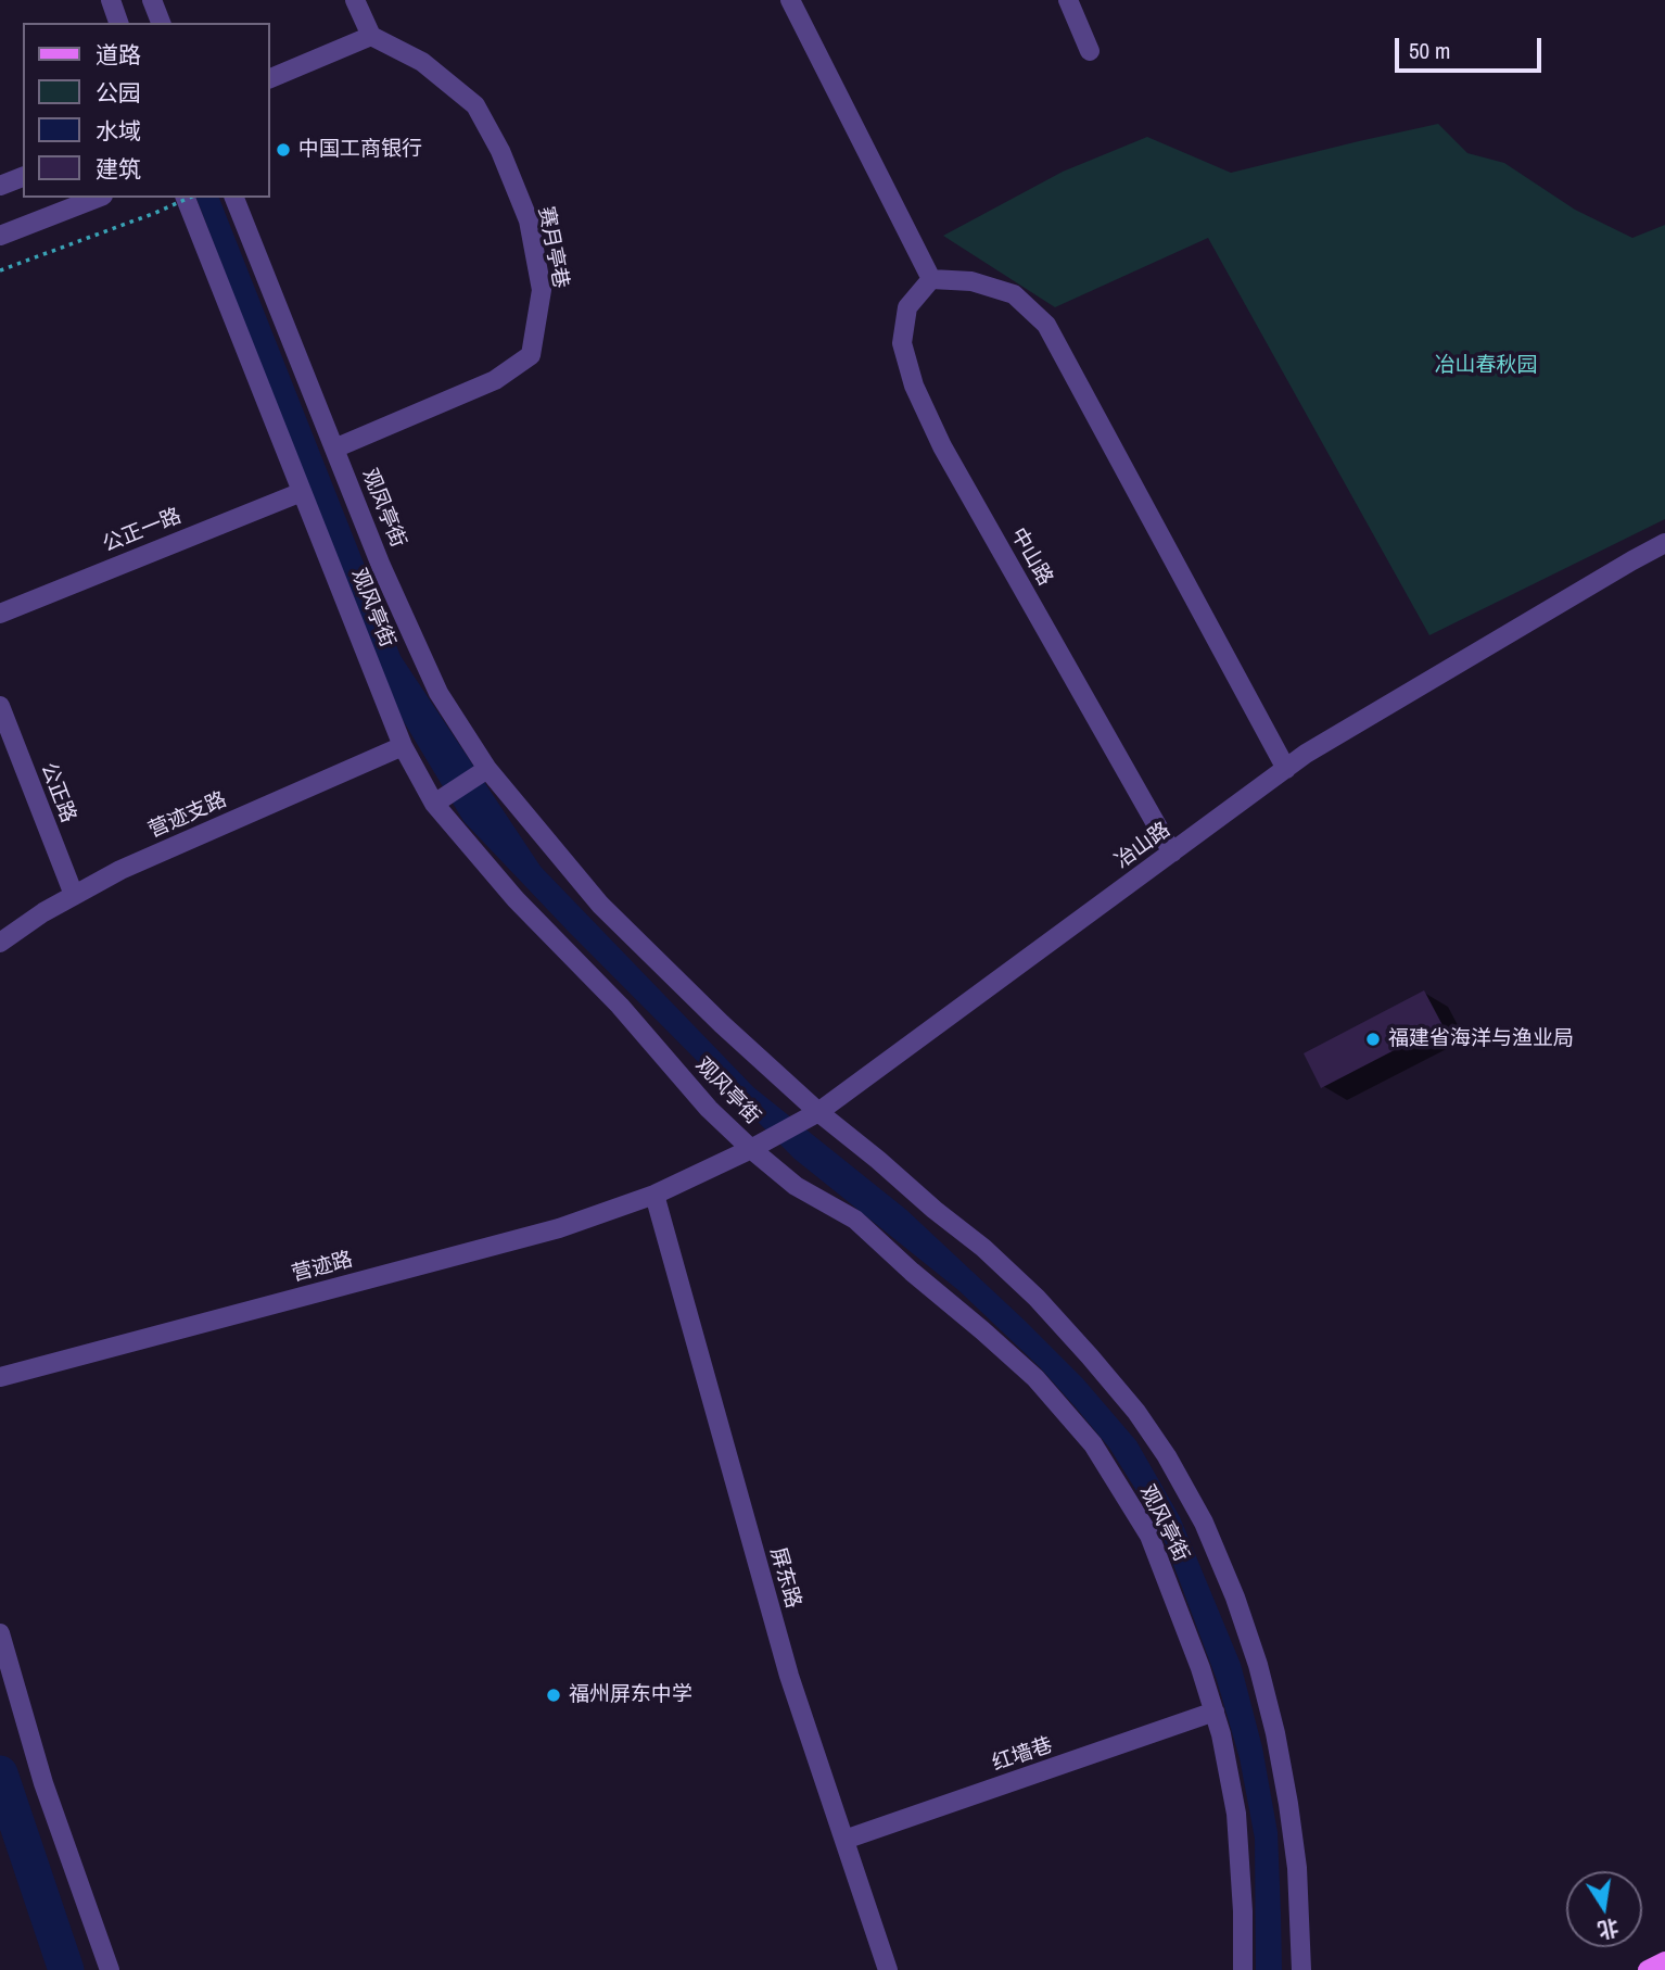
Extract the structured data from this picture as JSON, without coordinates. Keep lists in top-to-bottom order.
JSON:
{
  "streets": {
    "street": [
      "赛月亭巷",
      "观凤亭街",
      "公正一路",
      "中山路",
      "观风亭街",
      "公正路",
      "营迹支路",
      "冶山路",
      "营迹路",
      "屏东路",
      "红墙巷"
    ]
  },
  "crossings": [
    ["赛月亭巷", "观凤亭街"],
    ["观凤亭街", "观风亭街"],
    ["观凤亭街", "冶山路"],
    ["公正一路", "观风亭街"],
    ["中山路", "冶山路"],
    ["观风亭街", "营迹支路"],
    ["观风亭街", "冶山路"],
    ["观风亭街", "红墙巷"],
    ["公正路", "营迹支路"],
    ["冶山路", "营迹路"],
    ["冶山路", "屏东路"],
    ["营迹路", "屏东路"],
    ["屏东路", "红墙巷"]
  ],
  "parks": ["冶山春秋园"],
  "places": ["中国工商银行", "福建省海洋与渔业局", "福州屏东中学"],
  "legend": [
    "道路",
    "公园",
    "水域",
    "建筑"
  ],
  "scale_bar": "50 m",
  "north": "bottom"
}
